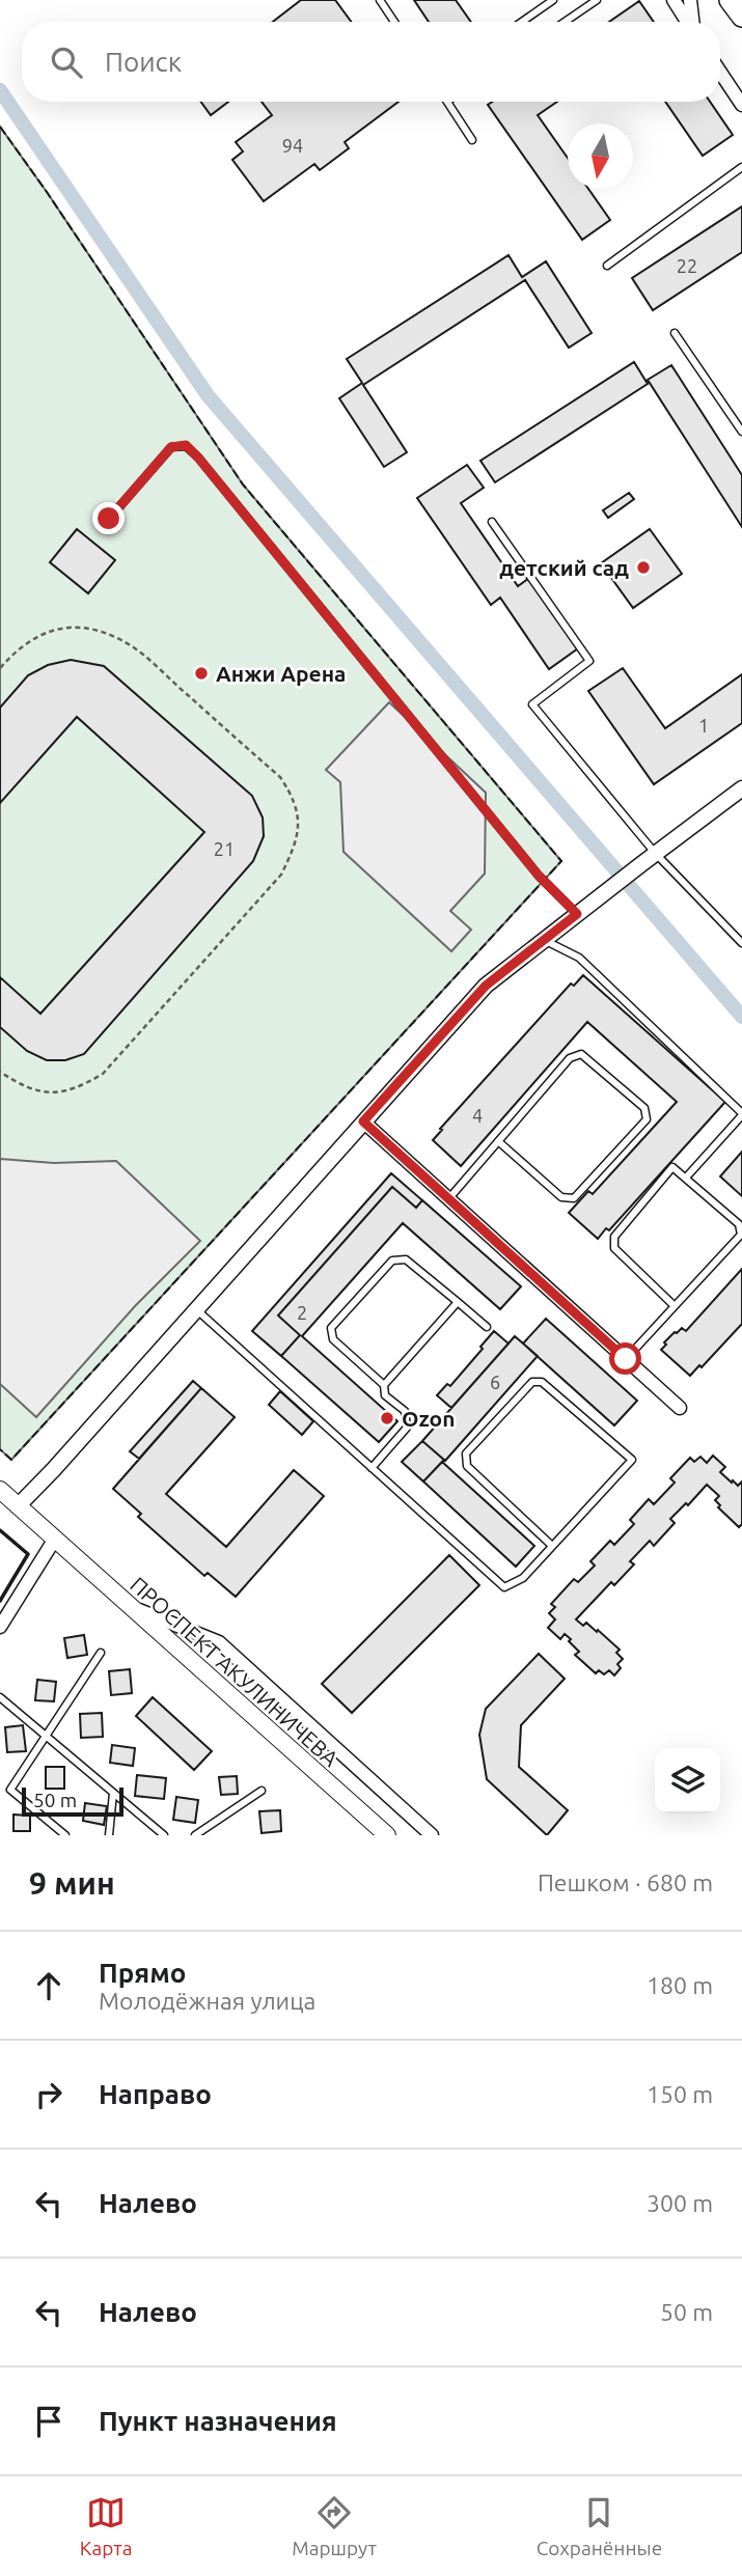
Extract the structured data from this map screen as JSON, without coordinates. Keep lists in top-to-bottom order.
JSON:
{
  "streets": {
    "main road": ["ПРОСПЕКТ АКУЛИНИЧЕВА"]
  },
  "places": ["детский сад", "Анжи Арена", "Ozon"],
  "house_numbers": [
    "94",
    "22",
    "1",
    "21",
    "4",
    "2",
    "6"
  ],
  "scale_bar": "50 m",
  "north": "bottom",
  "page": {
    "search": "Поиск",
    "scale": "50 m",
    "heading": ["9 мин", "Пешком · 680 m"],
    "list": [
      ["Прямо", "Молодёжная улица", "180 m"],
      ["Направо", "150 m"],
      ["Налево", "300 m"],
      ["Налево", "50 m"],
      "Пункт назначения"
    ],
    "nav": ["Карта", "Маршрут", "Сохранённые"]
  }
}
